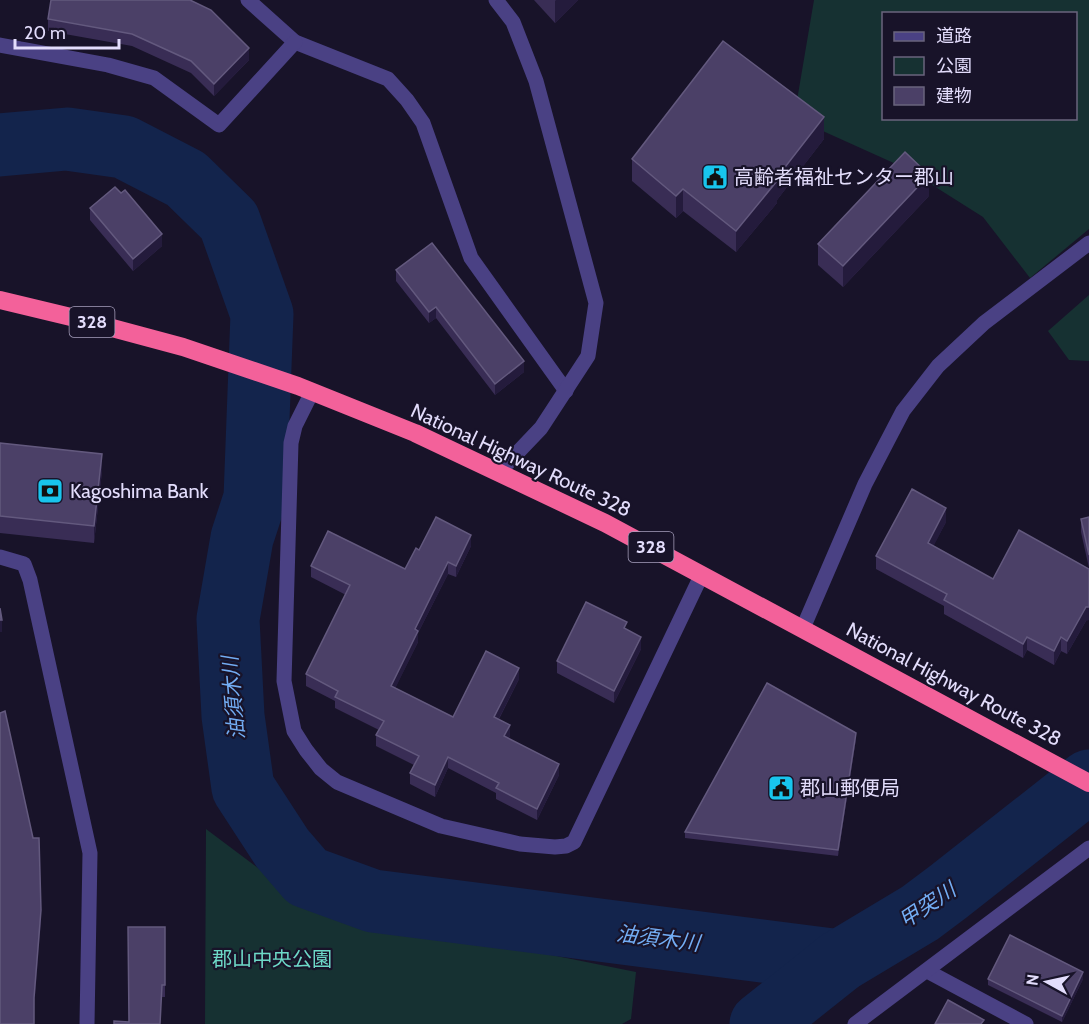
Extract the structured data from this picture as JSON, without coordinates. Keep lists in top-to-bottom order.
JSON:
{
  "streets": {
    "highway": ["328", "National Highway Route 328"]
  },
  "water": ["油須木川", "甲突川"],
  "parks": ["郡山中央公園"],
  "places": {
    "public building": ["高齢者福祉センター郡山", "郡山郵便局"],
    "bank": ["Kagoshima Bank"]
  },
  "legend": ["道路", "公園", "建物"],
  "scale_bar": "20 m",
  "north": "left"
}
